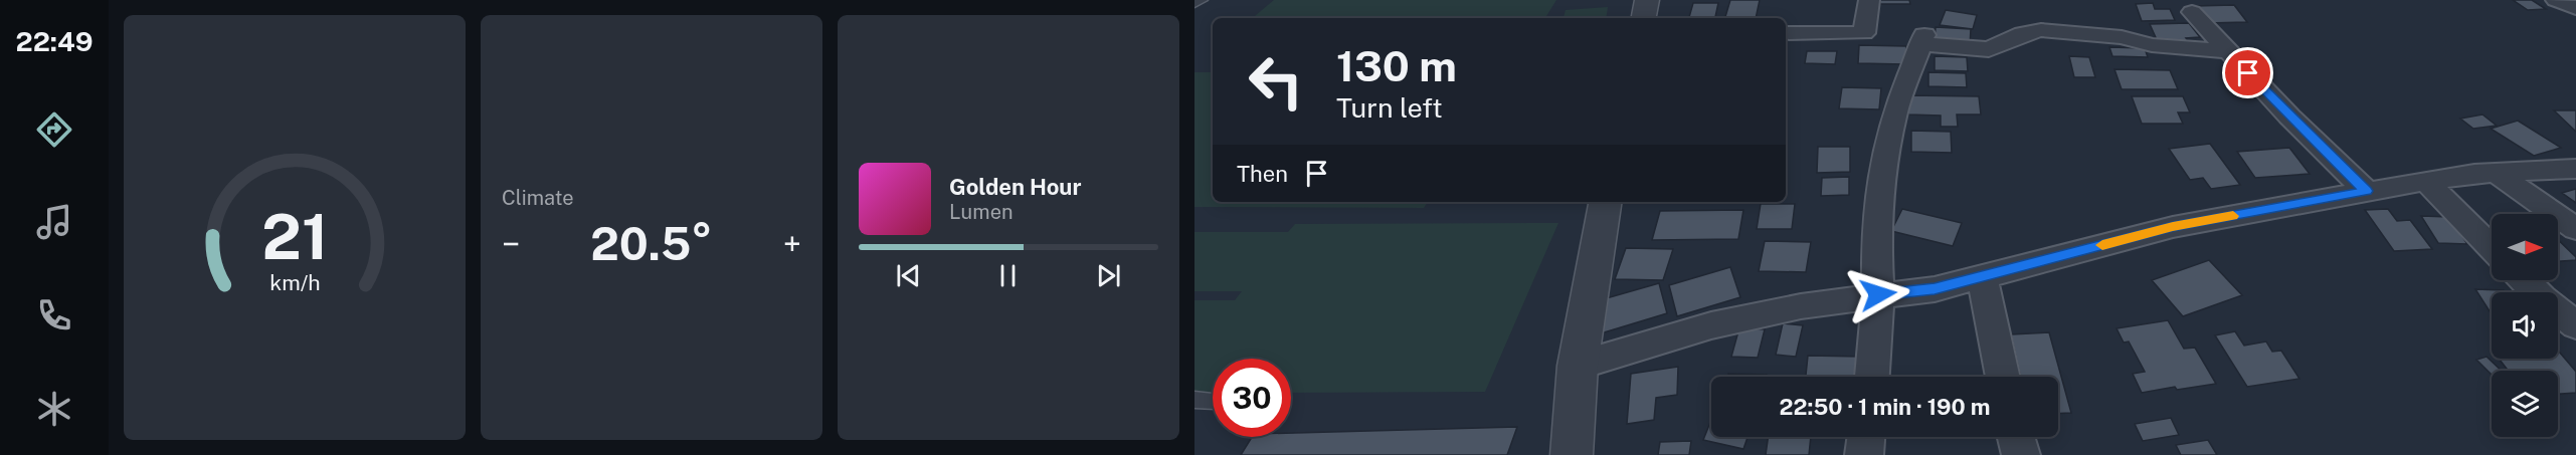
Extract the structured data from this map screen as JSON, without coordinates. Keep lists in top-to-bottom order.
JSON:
{
  "north": "right",
  "page": {
    "tabs": "22:49",
    "tile": "Climate",
    "turn": ["130 m", "Turn left"],
    "then": "Then",
    "song": ["Golden Hour", "Lumen"],
    "heat": ["−", "20.5°", "+"],
    "limit": "30",
    "trip": "22:50 · 1 min · 190 m",
    "gauge": ["21", "km/h"]
  }
}
